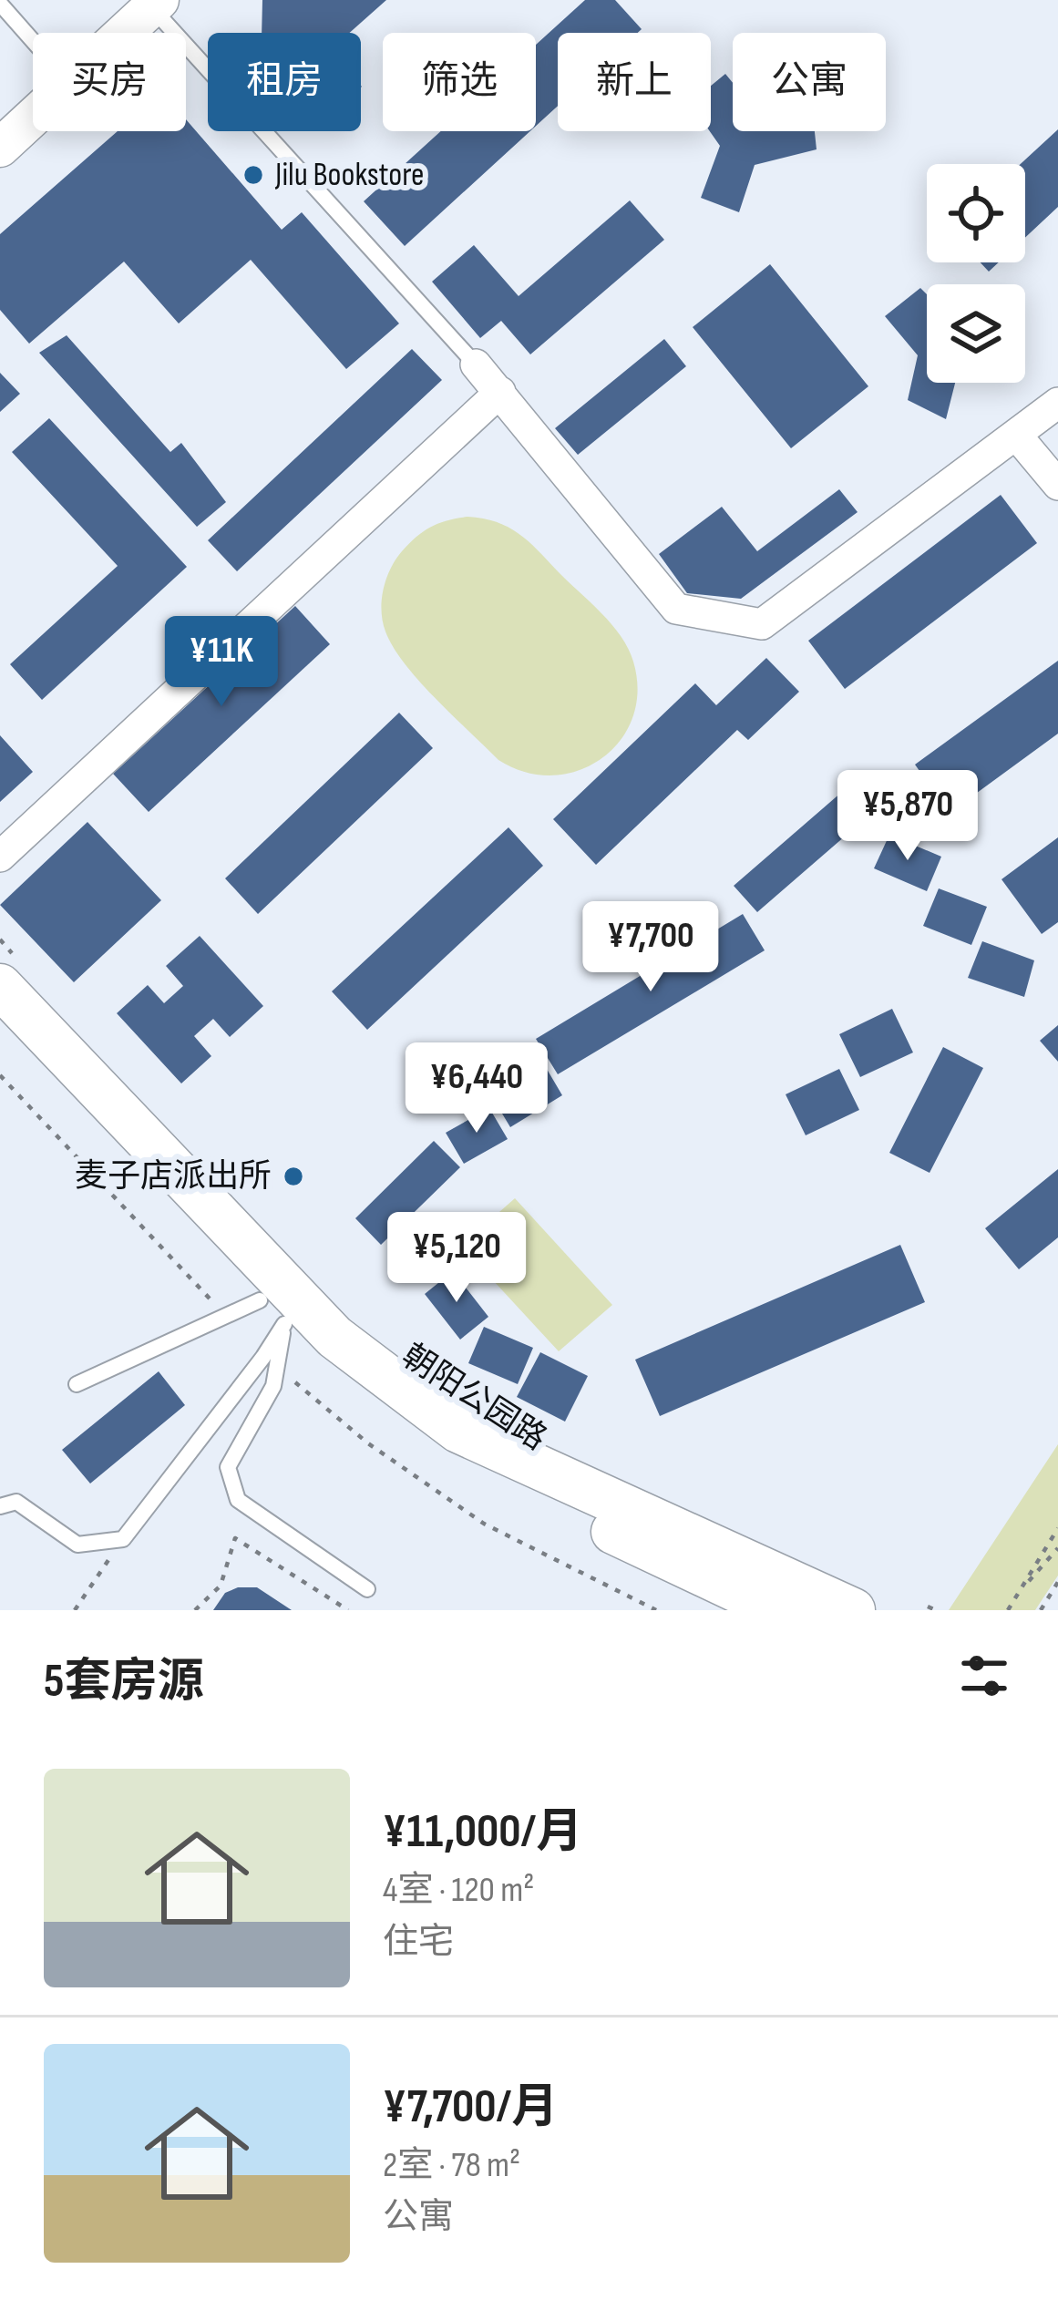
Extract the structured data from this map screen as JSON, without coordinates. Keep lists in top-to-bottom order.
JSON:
{
  "streets": {
    "main road": ["朝阳公园路"]
  },
  "places": ["Jilu Bookstore", "麦子店派出所"],
  "page": {
    "chip": [
      "买房",
      "租房",
      "筛选",
      "新上",
      "公寓"
    ],
    "price": [
      "¥11K",
      "¥5,870",
      "¥7,700",
      "¥6,440",
      "¥5,120"
    ],
    "heading": "5套房源",
    "list": [
      {
        "name": "¥11,000/月",
        "note": "4室 · 120 m² · 住宅"
      },
      {
        "name": "¥7,700/月",
        "note": "2室 · 78 m² · 公寓"
      }
    ]
  }
}
